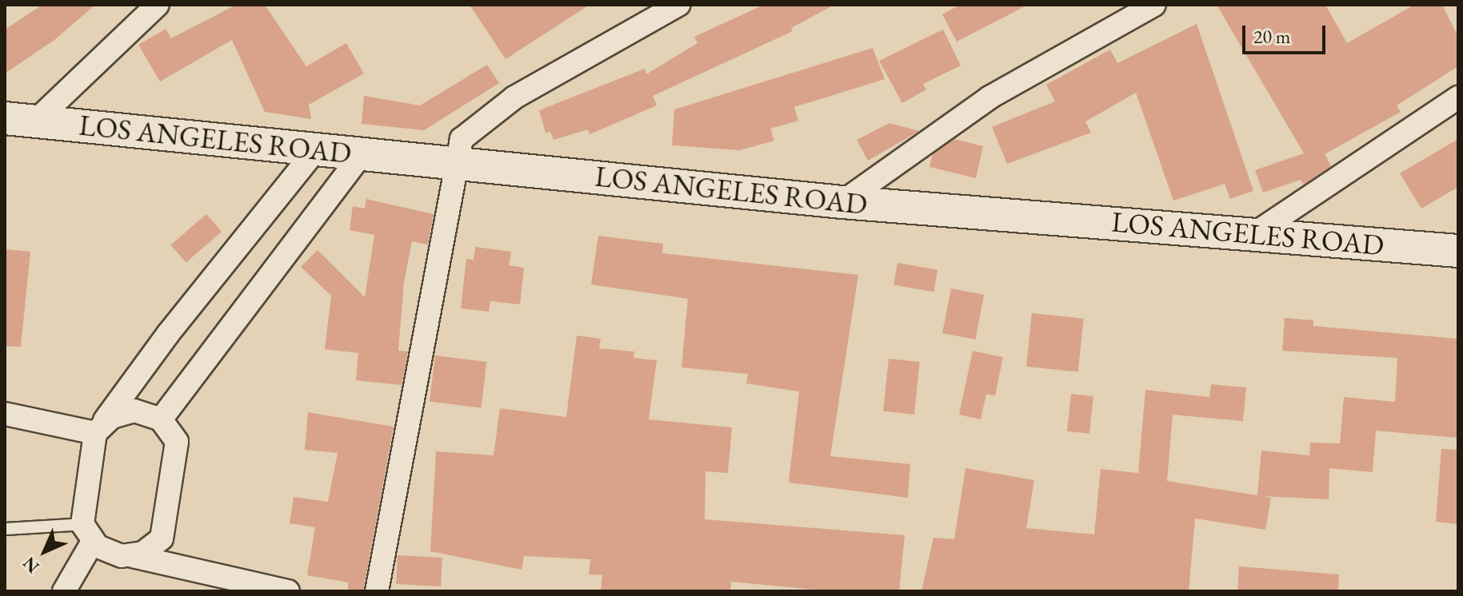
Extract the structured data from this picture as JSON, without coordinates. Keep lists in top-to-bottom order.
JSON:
{
  "streets": {
    "main road": ["LOS ANGELES ROAD"]
  },
  "scale_bar": "20 m",
  "north": "bottom left"
}
